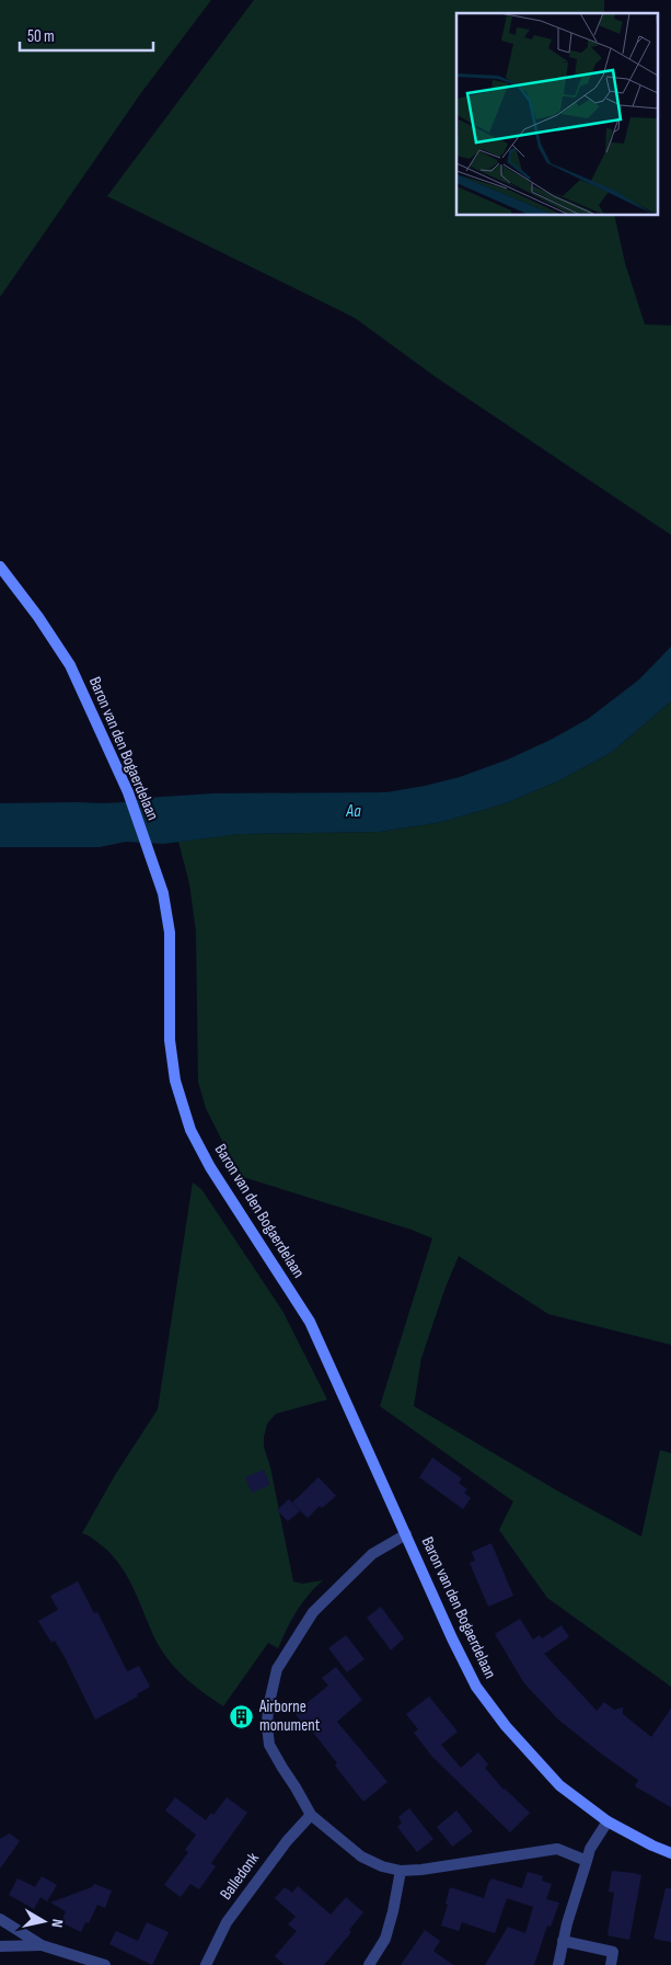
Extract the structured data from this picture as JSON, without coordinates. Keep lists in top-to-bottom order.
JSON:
{
  "streets": {
    "main road": ["Baron van den Bogaerdelaan"],
    "street": ["Balledonk"]
  },
  "water": ["Aa"],
  "places": {
    "building": ["Airborne monument"]
  },
  "scale_bar": "50 m",
  "north": "right"
}
